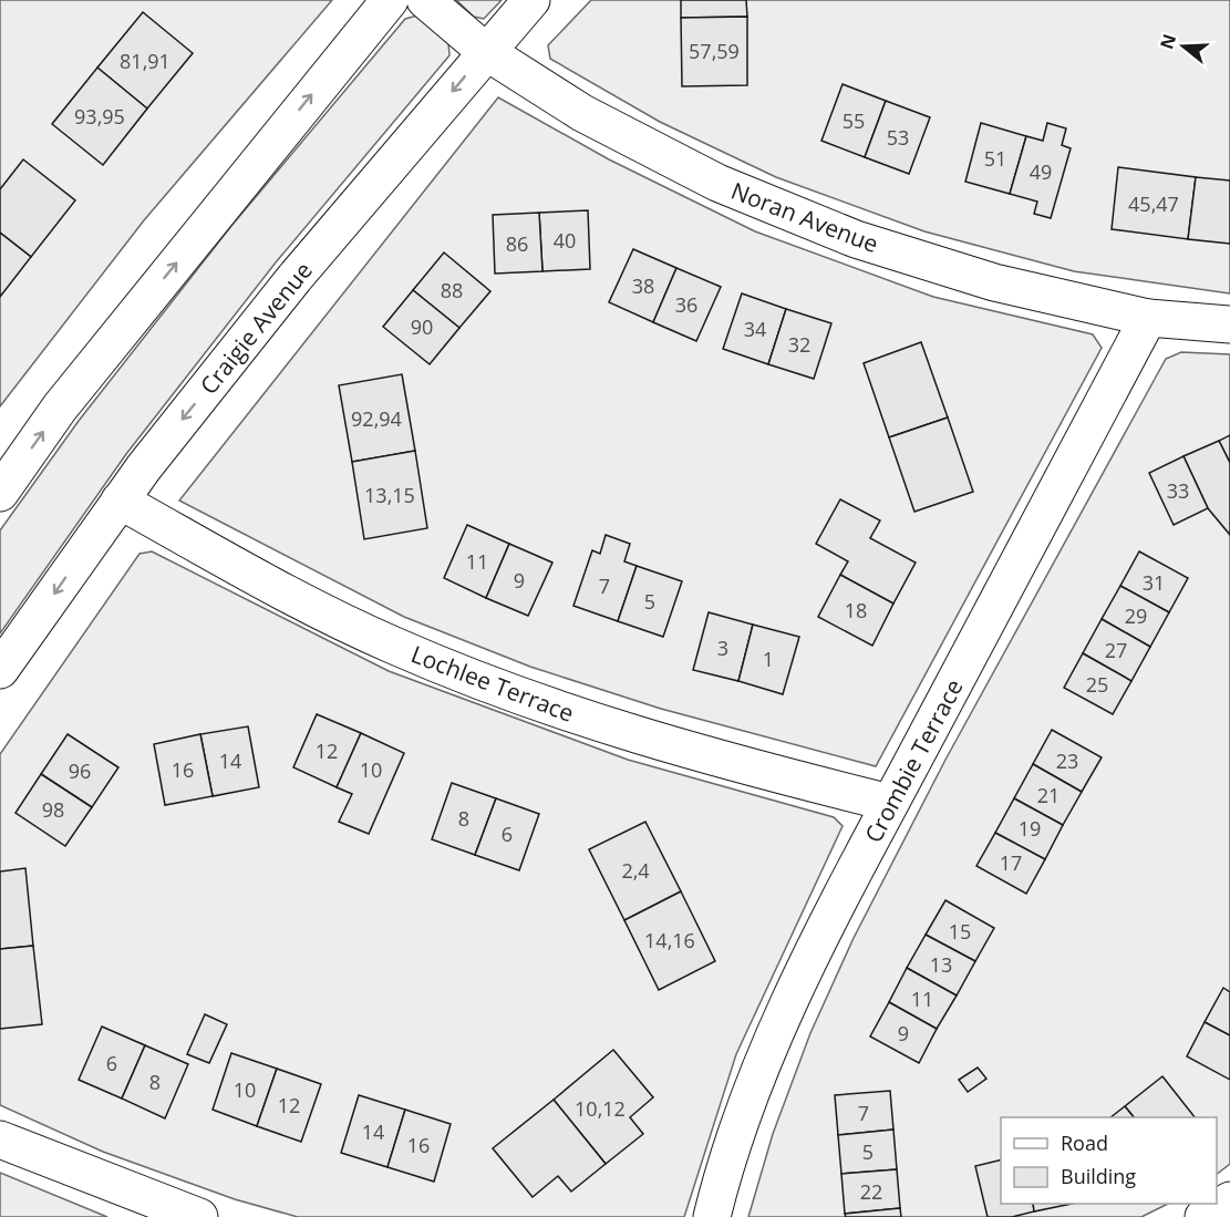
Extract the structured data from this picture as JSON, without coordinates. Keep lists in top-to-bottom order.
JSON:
{
  "streets": {
    "street": [
      "Noran Avenue",
      "Craigie Avenue",
      "Lochlee Terrace",
      "Crombie Terrace"
    ]
  },
  "crossings": [
    ["Noran Avenue", "Craigie Avenue"],
    ["Noran Avenue", "Crombie Terrace"],
    ["Craigie Avenue", "Lochlee Terrace"],
    ["Lochlee Terrace", "Crombie Terrace"]
  ],
  "house_numbers": [
    "57,59",
    "81,91",
    "93,95",
    "55",
    "53",
    "51",
    "49",
    "45,47",
    "40",
    "86",
    "38",
    "88",
    "36",
    "90",
    "34",
    "32",
    "92,94",
    "33",
    "13,15",
    "11",
    "9",
    "31",
    "7",
    "5",
    "18",
    "29",
    "3",
    "27",
    "1",
    "25",
    "12",
    "14",
    "23",
    "16",
    "10",
    "96",
    "21",
    "98",
    "8",
    "19",
    "6",
    "17",
    "2,4",
    "15",
    "14,16",
    "13",
    "11",
    "9",
    "6",
    "8",
    "10",
    "12",
    "10,12",
    "7",
    "14",
    "16",
    "5",
    "22"
  ],
  "legend": ["Road", "Building"],
  "north": "left"
}
